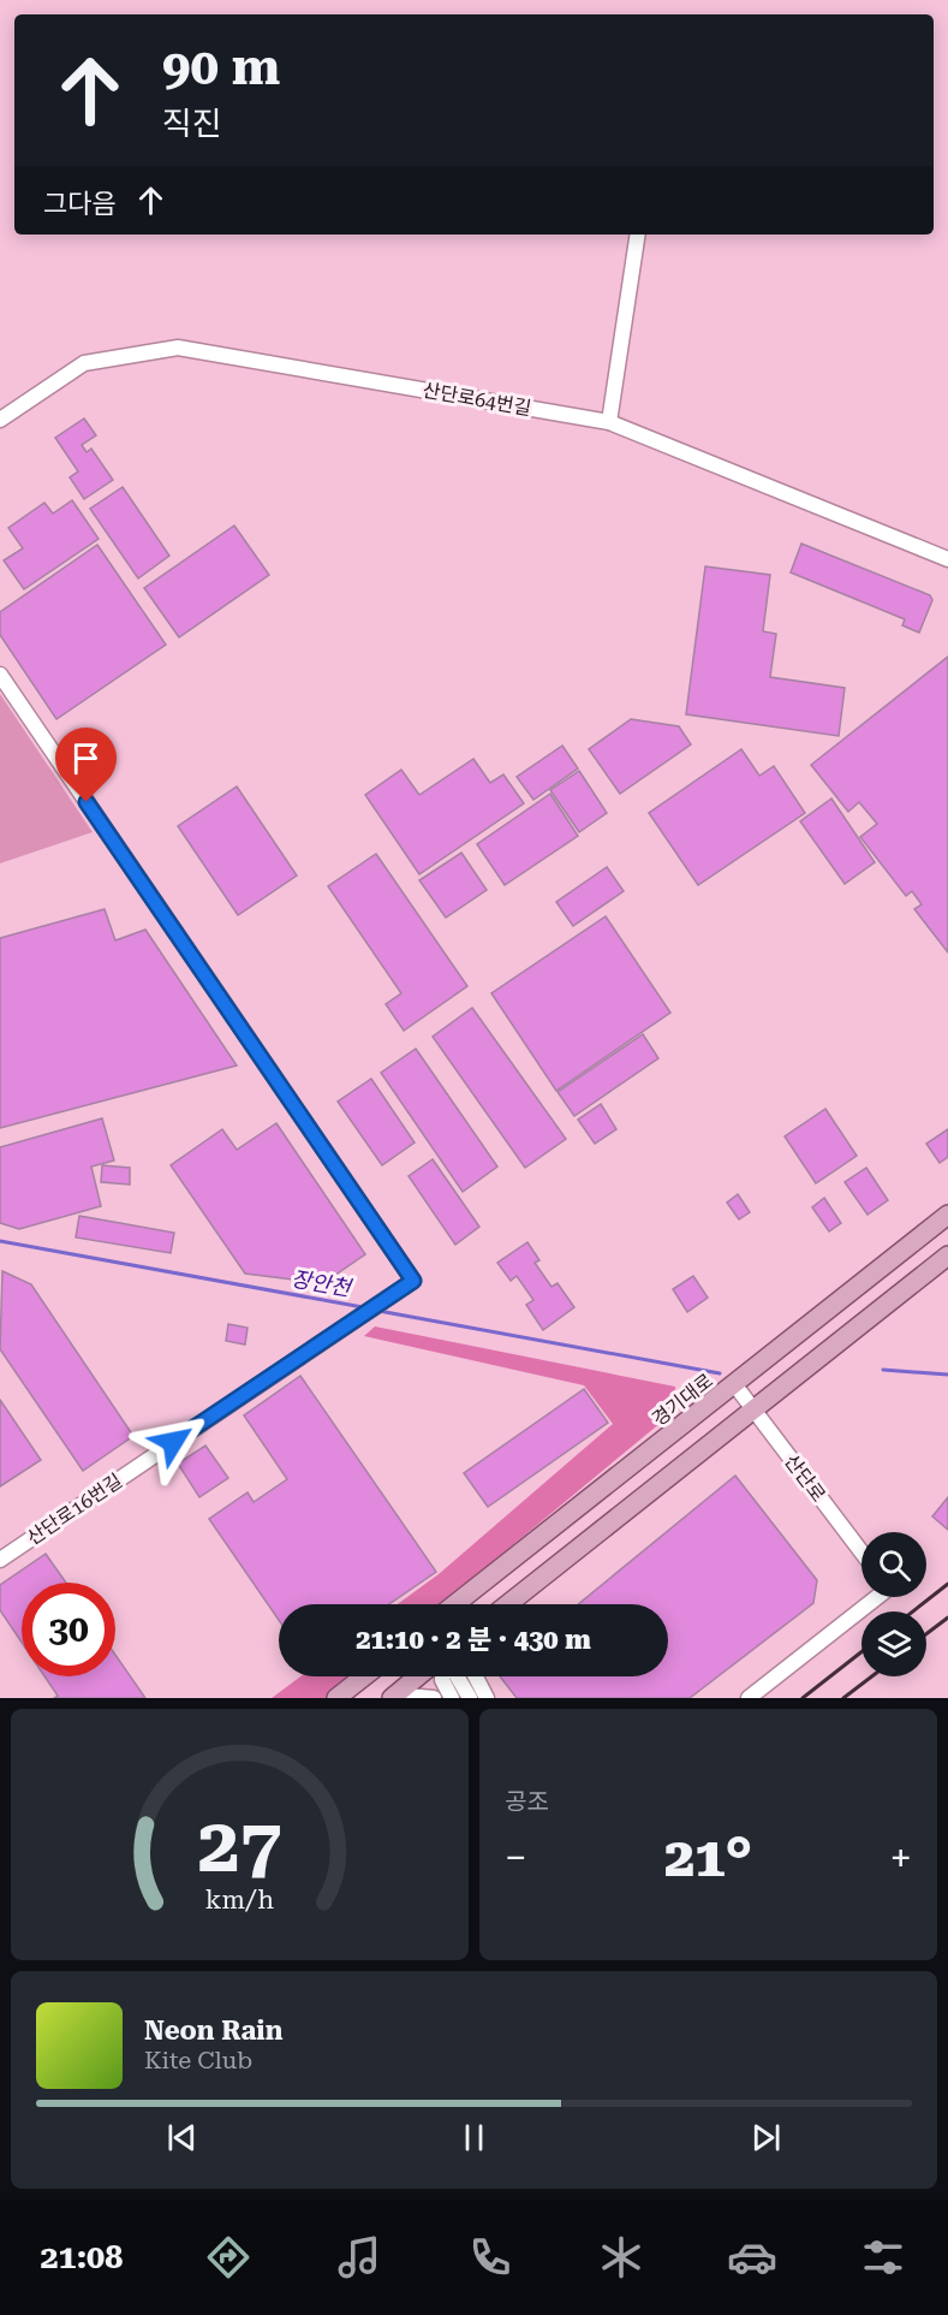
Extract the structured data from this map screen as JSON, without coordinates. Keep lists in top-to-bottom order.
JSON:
{
  "streets": {
    "main road": ["경기대로"],
    "street": ["산단로64번길", "산단로", "산단로16번길"]
  },
  "crossings": [
    ["경기대로", "산단로"]
  ],
  "water": ["장안천"],
  "page": {
    "turn": ["90 m", "직진"],
    "then": "그다음",
    "limit": "30",
    "trip": "21:10 · 2 분 · 430 m",
    "tile": "공조",
    "heat": ["−", "21°", "+"],
    "song": ["Neon Rain", "Kite Club"],
    "tabs": "21:08",
    "gauge": ["27", "km/h"]
  }
}
